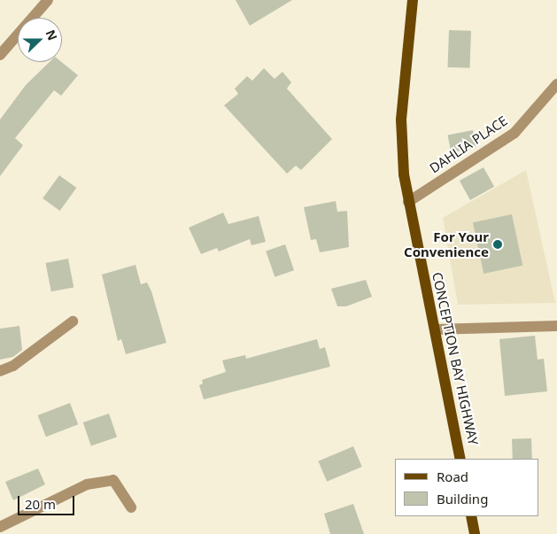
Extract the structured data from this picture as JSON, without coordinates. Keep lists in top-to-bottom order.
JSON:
{
  "streets": {
    "main road": ["CONCEPTION BAY HIGHWAY"],
    "street": ["DAHLIA PLACE"]
  },
  "crossings": [
    ["DAHLIA PLACE", "CONCEPTION BAY HIGHWAY"]
  ],
  "places": ["For Your Convenience"],
  "legend": ["Road", "Building"],
  "scale_bar": "20 m",
  "north": "right"
}
